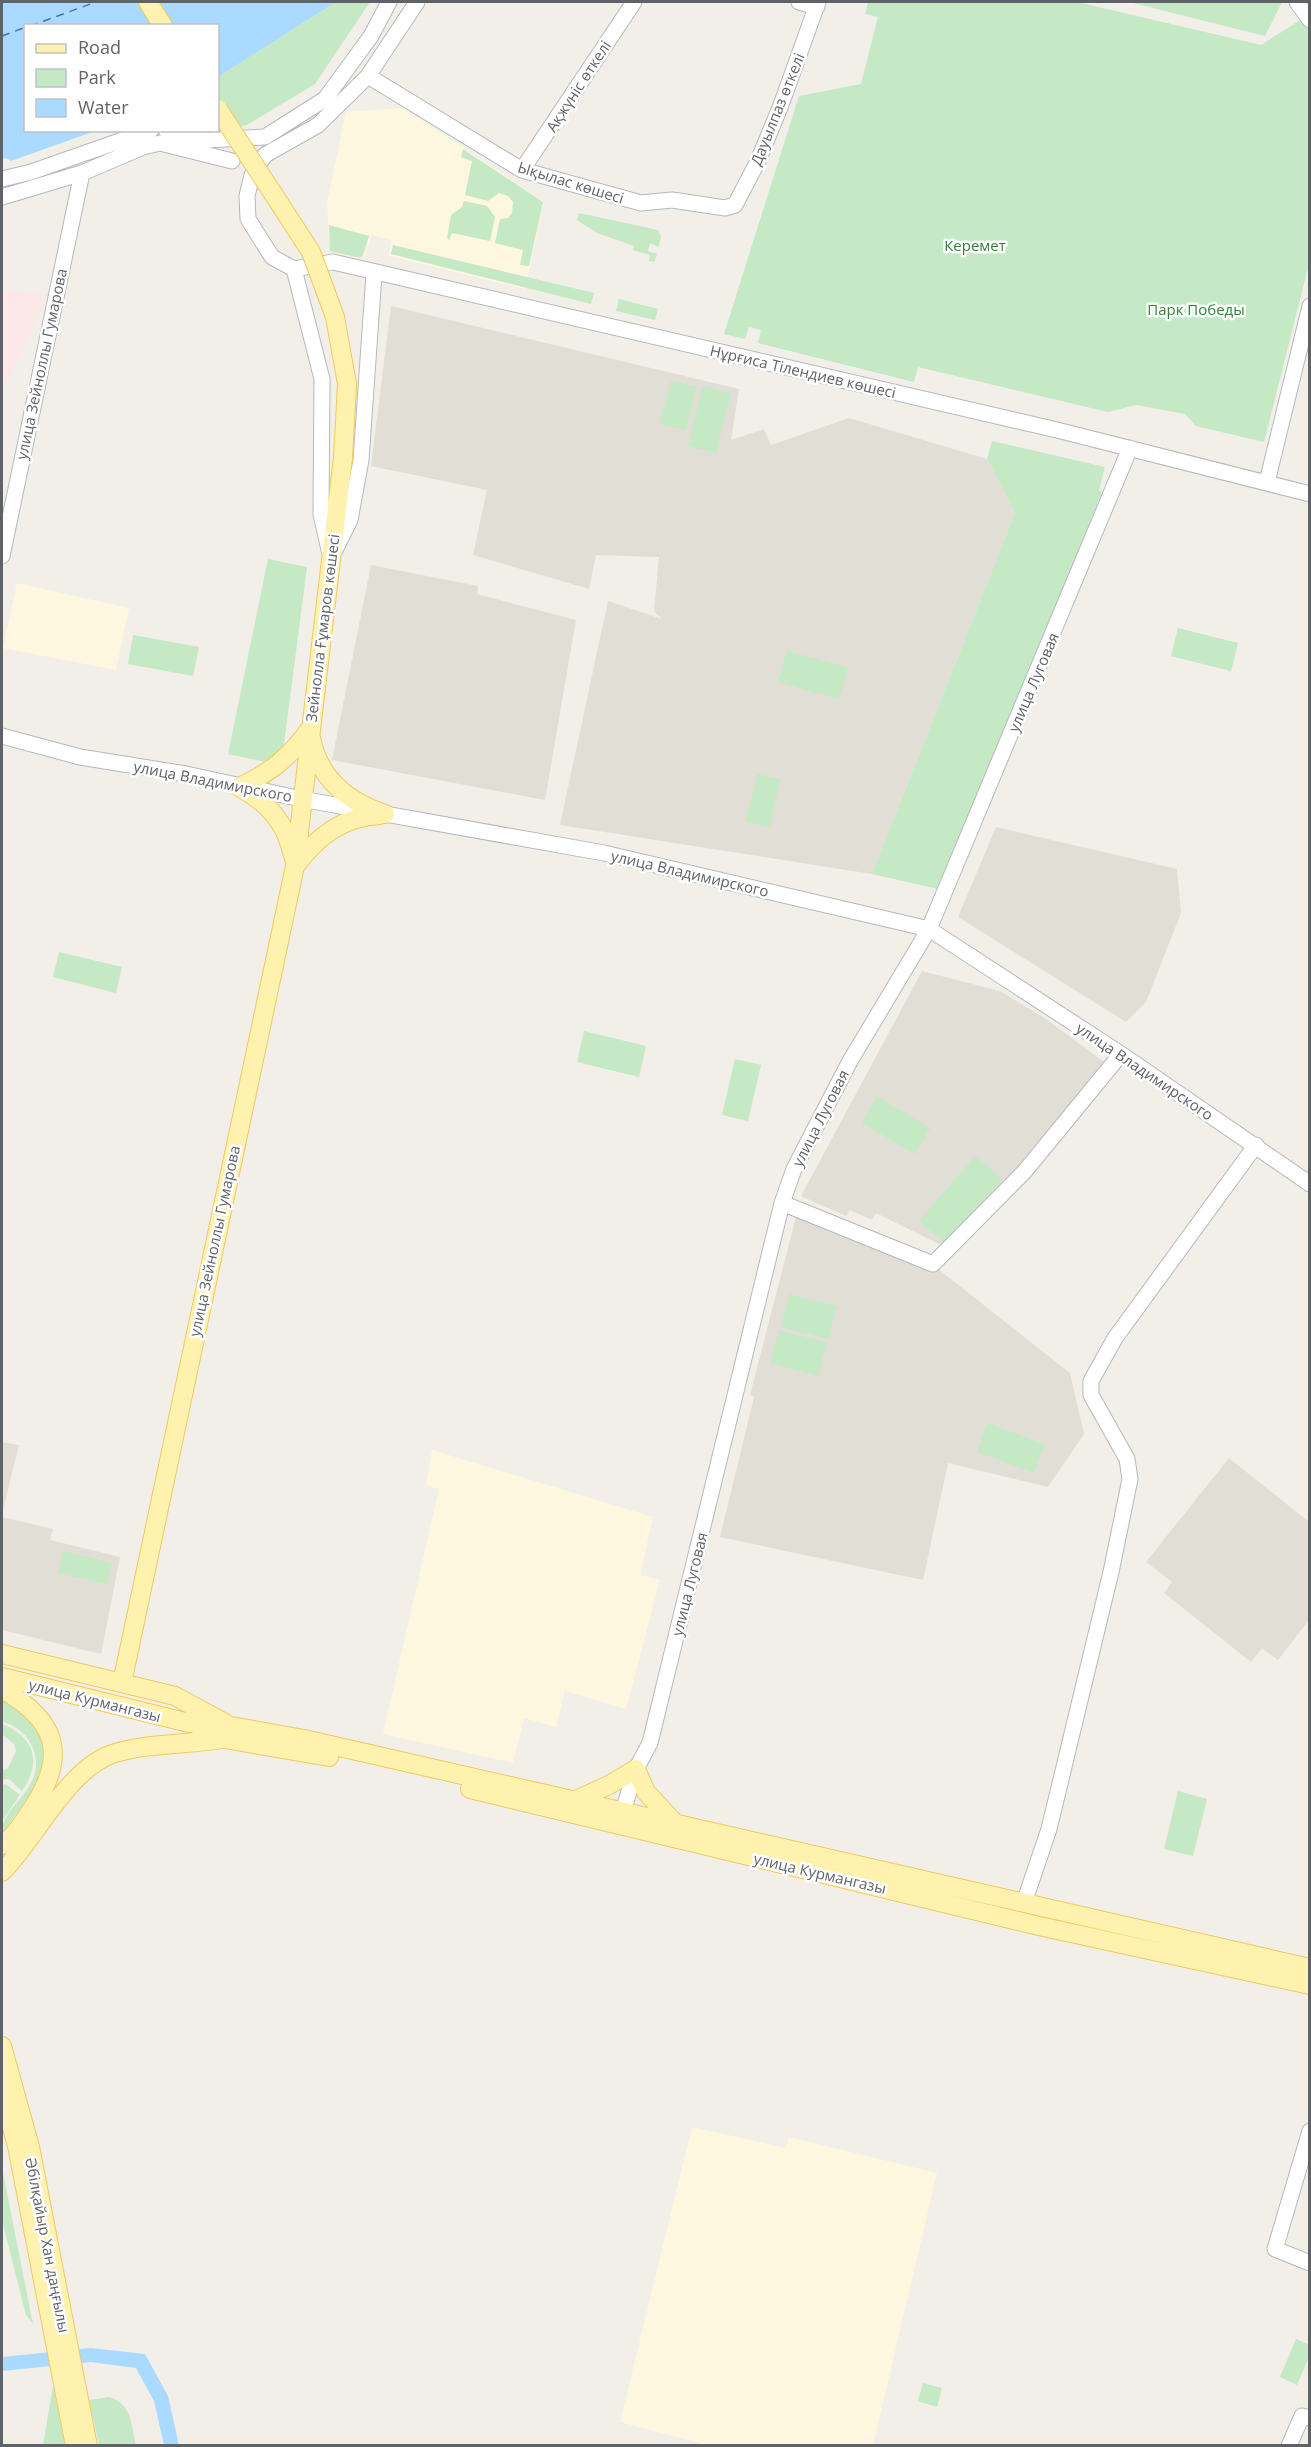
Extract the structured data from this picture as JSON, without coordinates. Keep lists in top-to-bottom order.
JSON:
{
  "streets": {
    "main road": [
      "улица Зейноллы Гумарова",
      "Зейнолла Ғұмаров көшесі",
      "улица Курмангазы",
      "Әбілқайыр Хан даңғылы"
    ],
    "street": [
      "Ақжүніс өткелі",
      "Дауылпаз өткелі",
      "Ықылас көшесі",
      "Нұрғиса Тілендиев көшесі",
      "улица Луговая",
      "улица Владимирского"
    ]
  },
  "crossings": [
    ["Ақжүніс өткелі", "Ықылас көшесі"],
    ["Дауылпаз өткелі", "Ықылас көшесі"],
    ["улица Зейноллы Гумарова", "Зейнолла Ғұмаров көшесі"],
    ["улица Зейноллы Гумарова", "улица Владимирского"],
    ["Нұрғиса Тілендиев көшесі", "улица Луговая"],
    ["Зейнолла Ғұмаров көшесі", "улица Владимирского"],
    ["улица Луговая", "улица Владимирского"],
    ["улица Луговая", "улица Курмангазы"]
  ],
  "parks": ["Керемет", "Парк Победы"],
  "legend": ["Road", "Park", "Water"]
}
